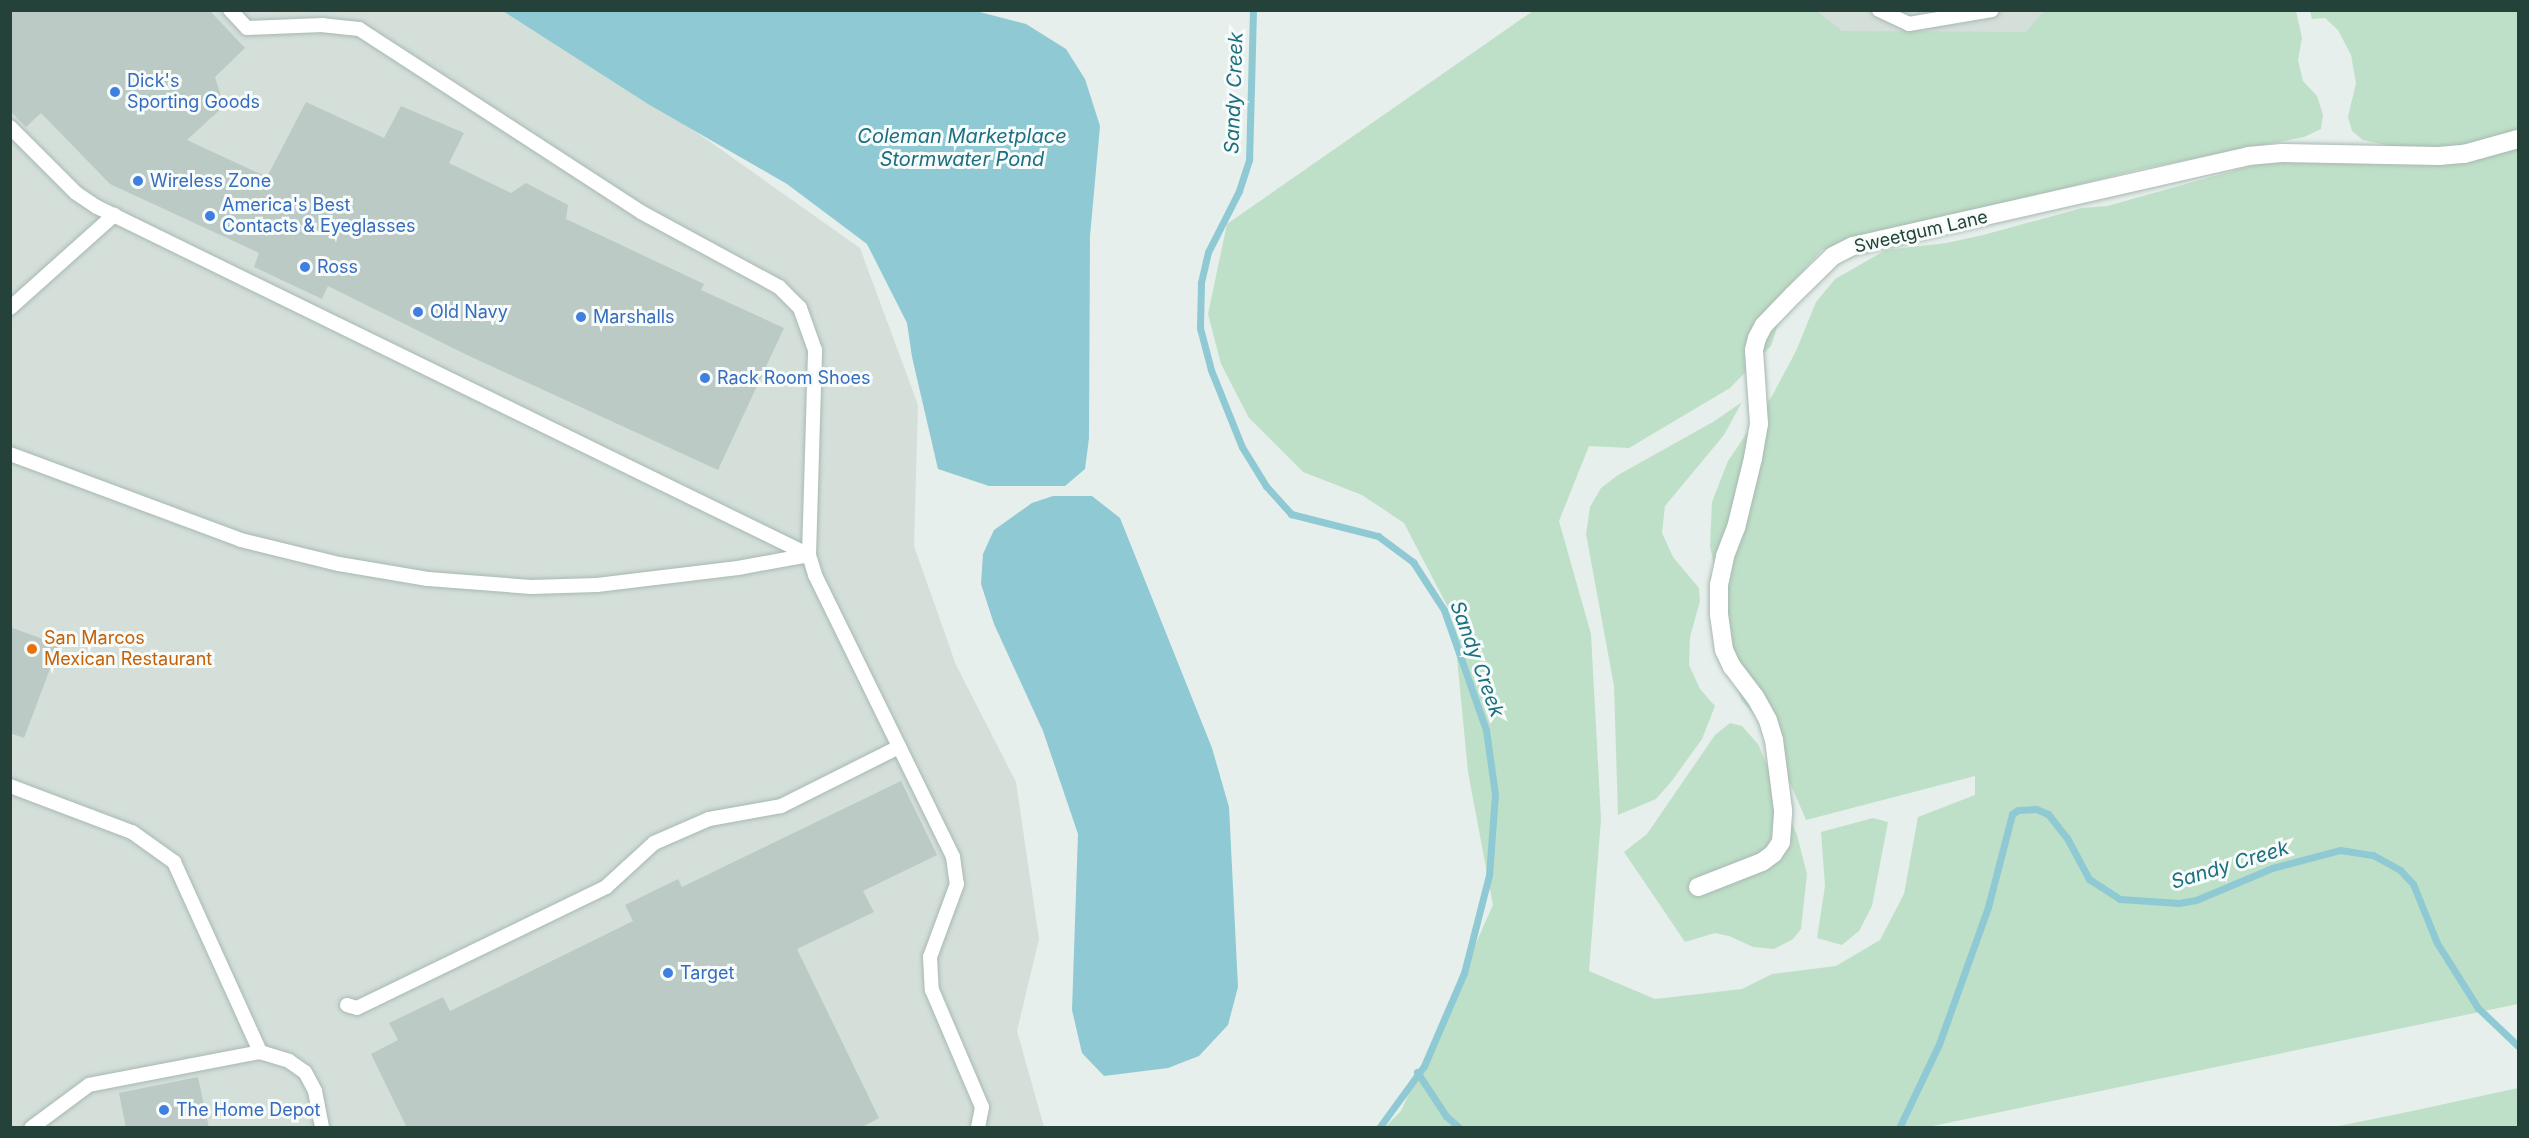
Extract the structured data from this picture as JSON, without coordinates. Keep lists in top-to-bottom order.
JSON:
{
  "streets": {
    "street": ["Sweetgum Lane"]
  },
  "water": ["Sandy Creek", "Coleman Marketplace Stormwater Pond"],
  "places": [
    "Dick's Sporting Goods",
    "Wireless Zone",
    "America's Best Contacts & Eyeglasses",
    "Ross",
    "Old Navy",
    "Marshalls",
    "Rack Room Shoes",
    "San Marcos Mexican Restaurant",
    "Target",
    "The Home Depot"
  ]
}
